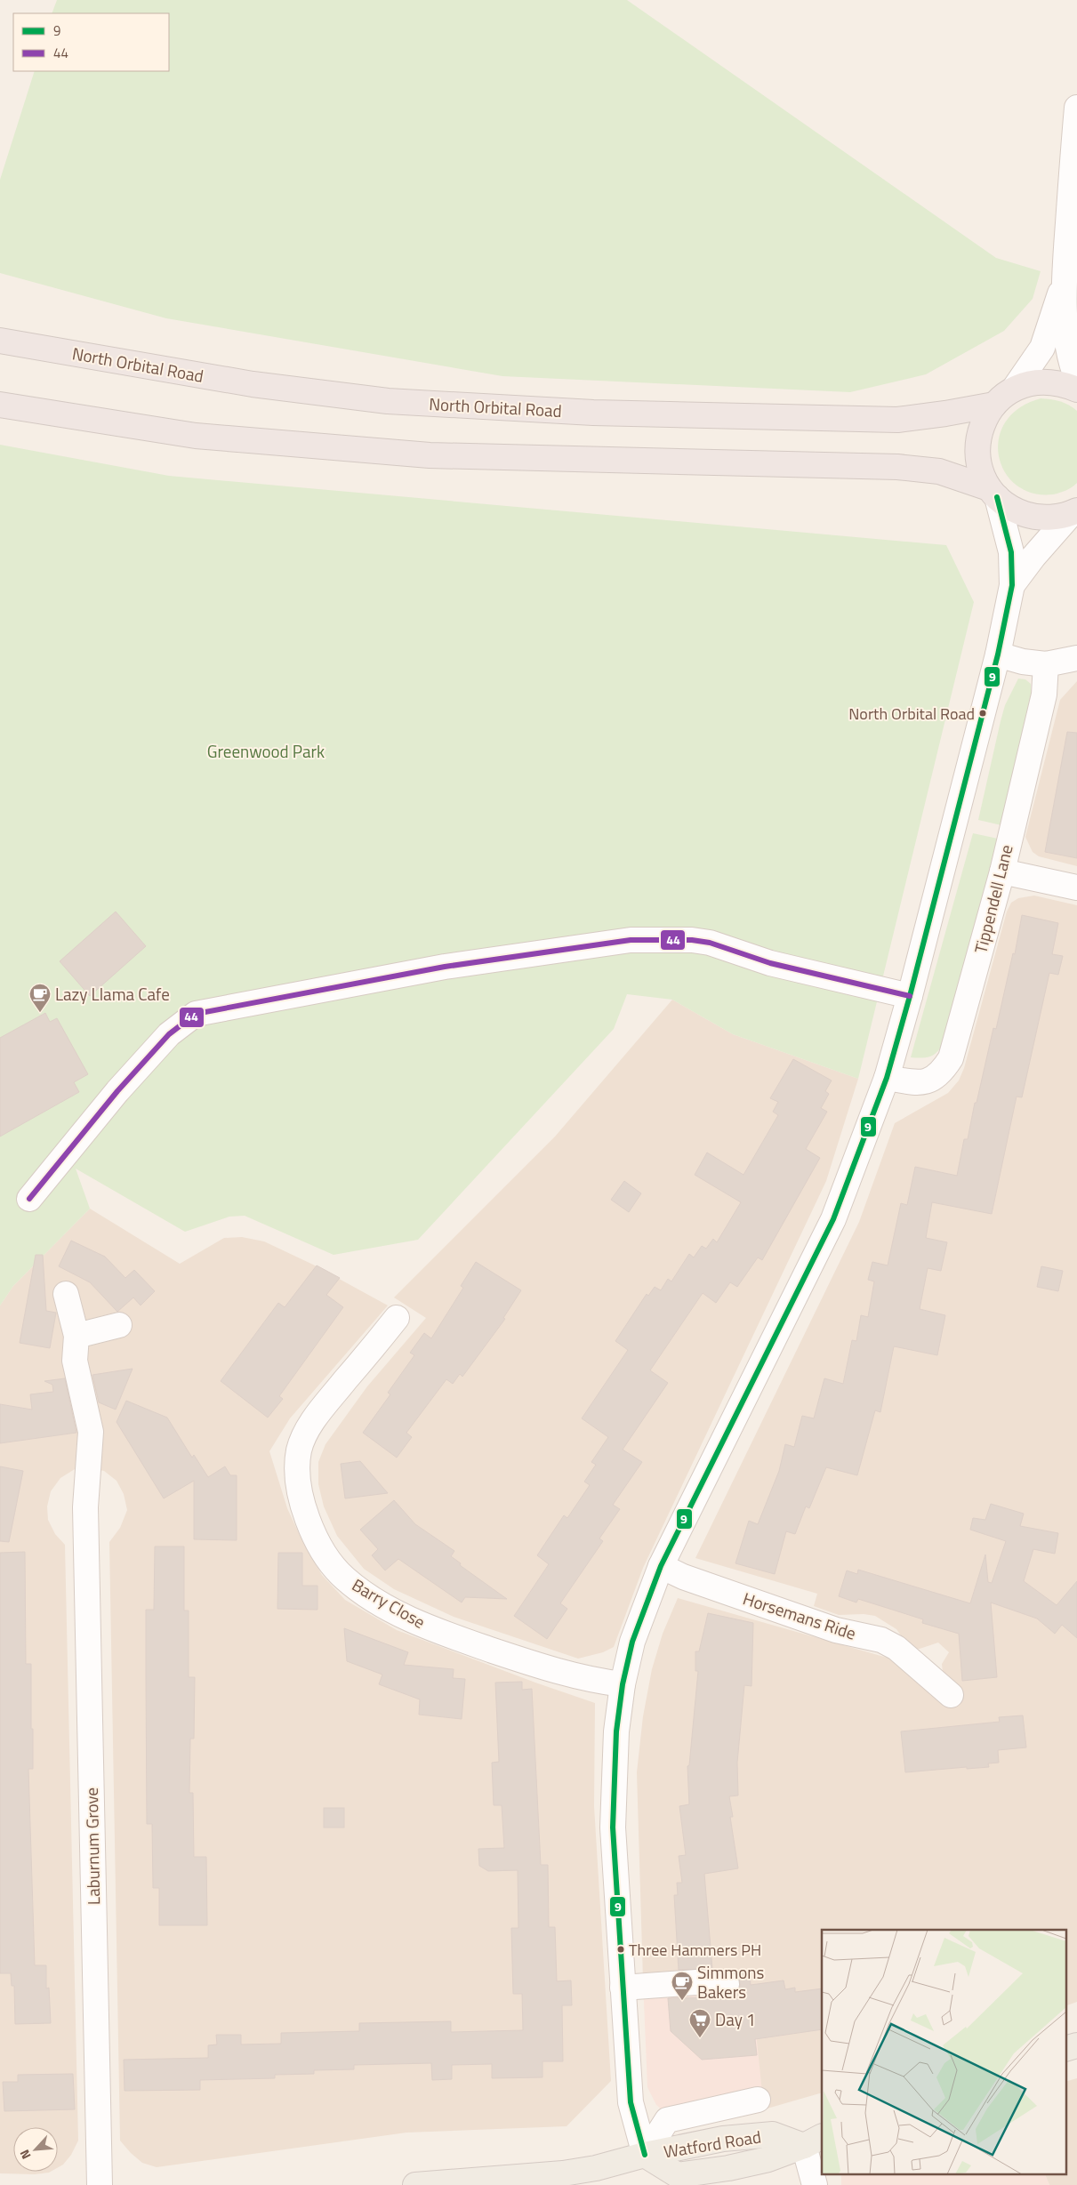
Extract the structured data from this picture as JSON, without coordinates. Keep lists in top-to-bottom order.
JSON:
{
  "streets": {
    "highway": ["North Orbital Road"],
    "main road": ["Watford Road"],
    "street": [
      "Tippendell Lane",
      "Barry Close",
      "Horsemans Ride",
      "Laburnum Grove"
    ]
  },
  "parks": ["Greenwood Park"],
  "places": {
    "other": ["North Orbital Road", "Three Hammers PH"],
    "cafe": ["Lazy Llama Cafe", "Simmons Bakers"],
    "supermarket": ["Day 1"]
  },
  "lines": ["transit line 9", "transit line 44"],
  "legend": ["9", "44"],
  "north": "bottom left"
}
